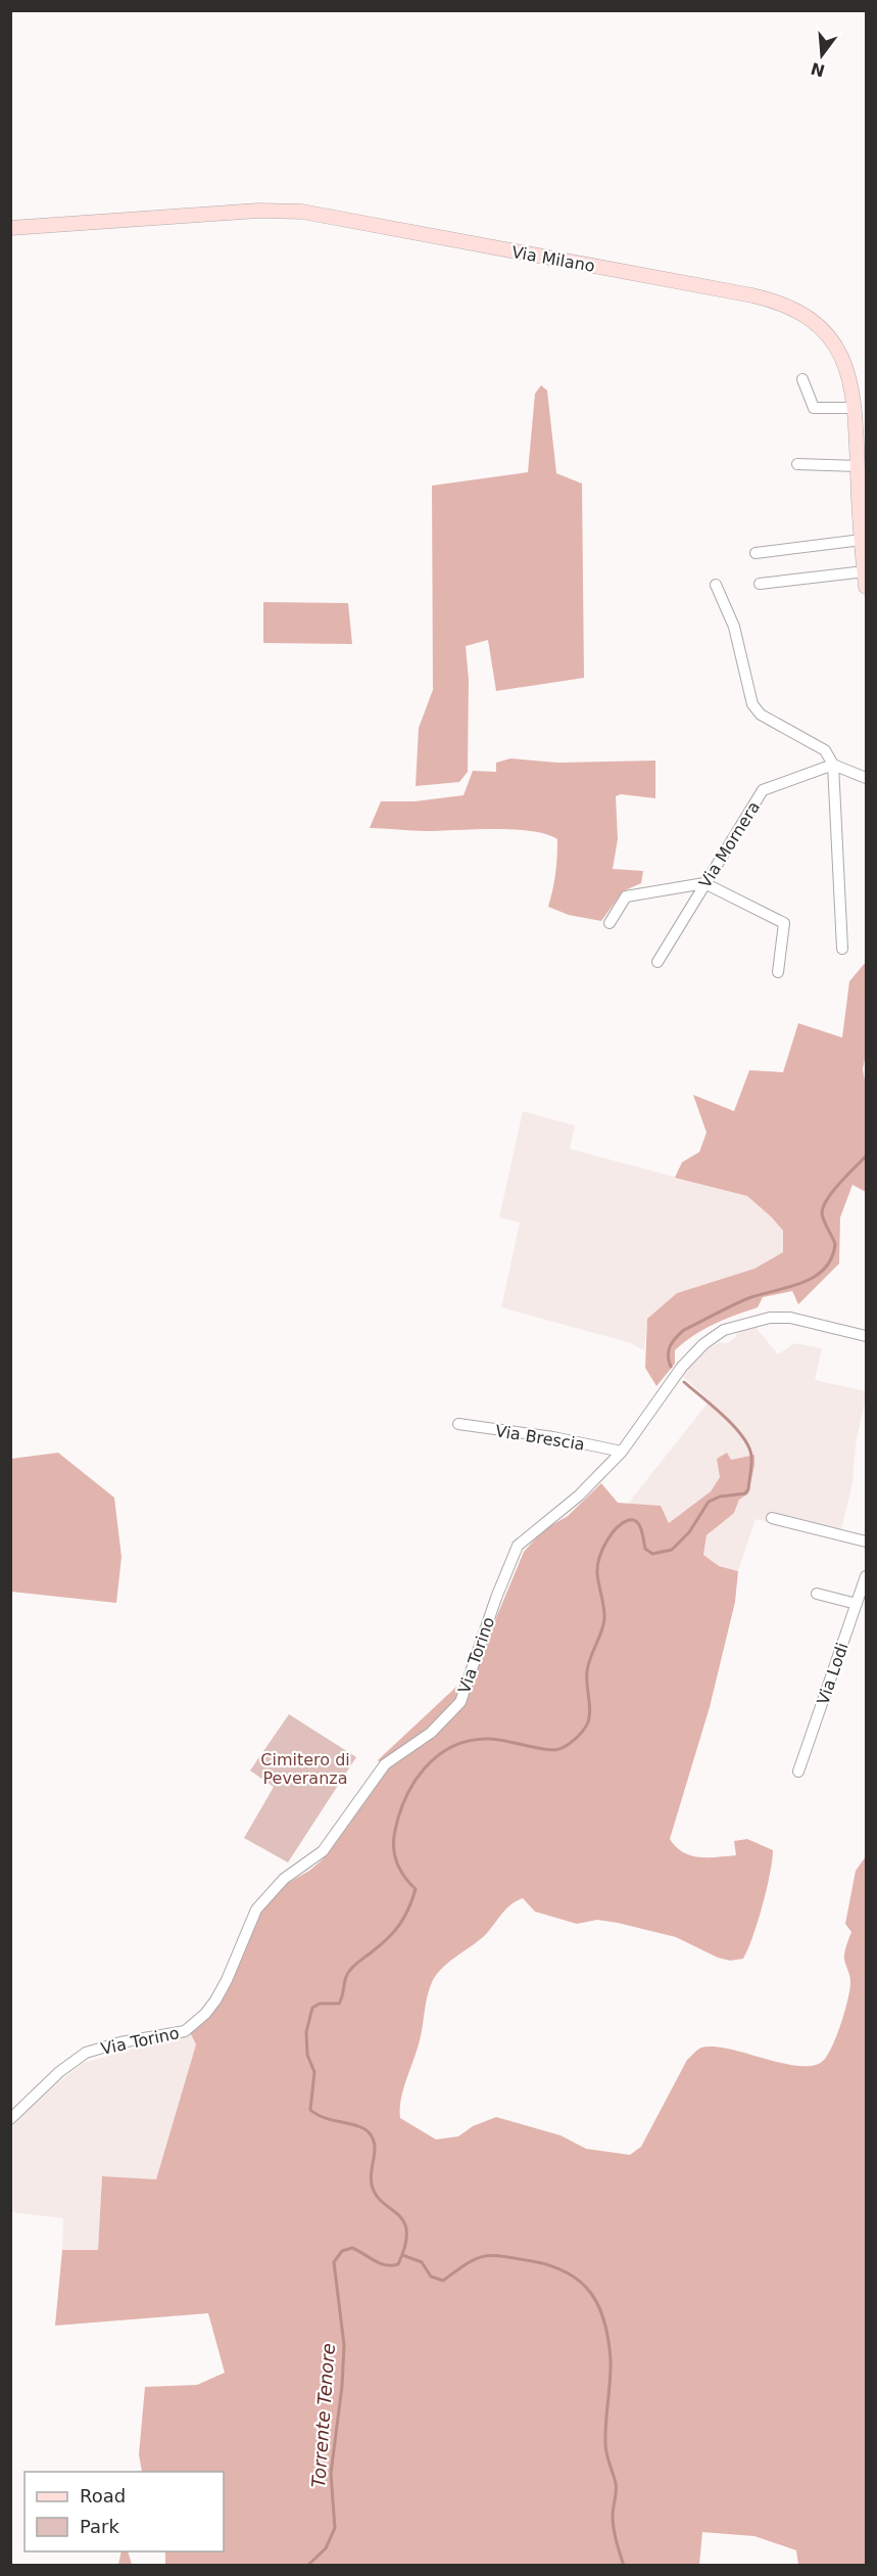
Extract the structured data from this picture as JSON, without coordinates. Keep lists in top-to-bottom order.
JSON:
{
  "streets": {
    "street": [
      "Via Milano",
      "Via Mornera",
      "Via Brescia",
      "Via Torino",
      "Via Lodi"
    ]
  },
  "crossings": [
    ["Via Brescia", "Via Torino"]
  ],
  "water": ["Torrente Tenore"],
  "parks": ["Cimitero di Peveranza"],
  "legend": ["Road", "Park"],
  "north": "bottom"
}
